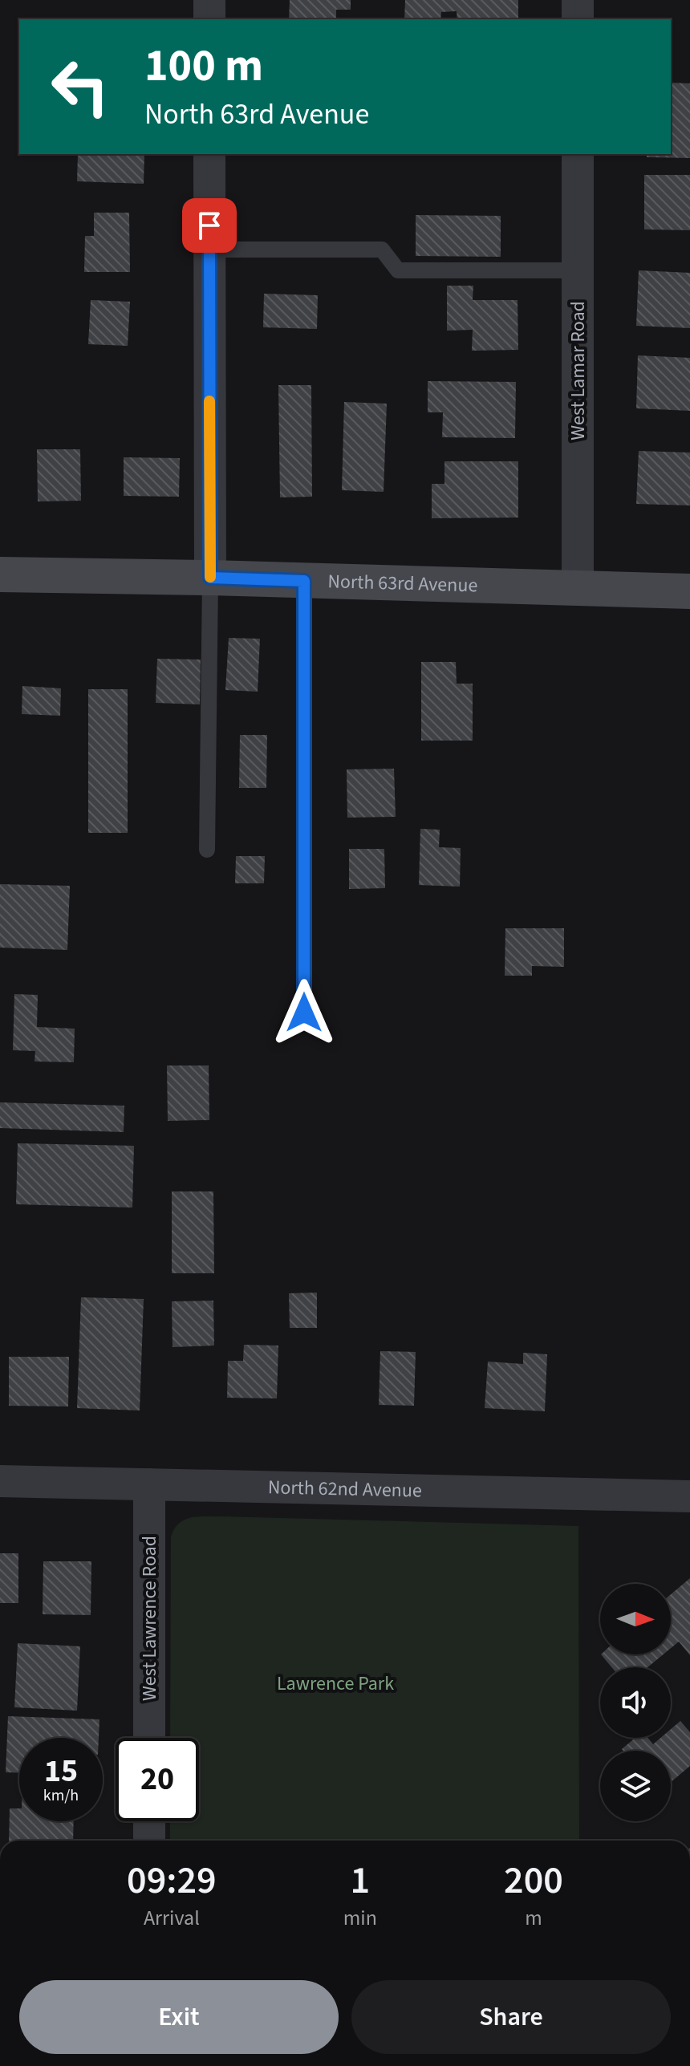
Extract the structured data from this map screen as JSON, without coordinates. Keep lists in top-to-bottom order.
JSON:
{
  "streets": {
    "street": [
      "West Lamar Road",
      "North 63rd Avenue",
      "North 62nd Avenue",
      "West Lawrence Road"
    ]
  },
  "crossings": [
    ["West Lamar Road", "North 63rd Avenue"],
    ["North 62nd Avenue", "West Lawrence Road"]
  ],
  "parks": ["Lawrence Park"],
  "north": "right",
  "page": {
    "turn": ["100 m", "North 63rd Avenue"],
    "speed": "15 km/h",
    "limit": "20",
    "eta": [
      "09:29",
      "Arrival",
      "1",
      "min",
      "200",
      "m"
    ],
    "buttons": ["Exit", "Share"]
  }
}
